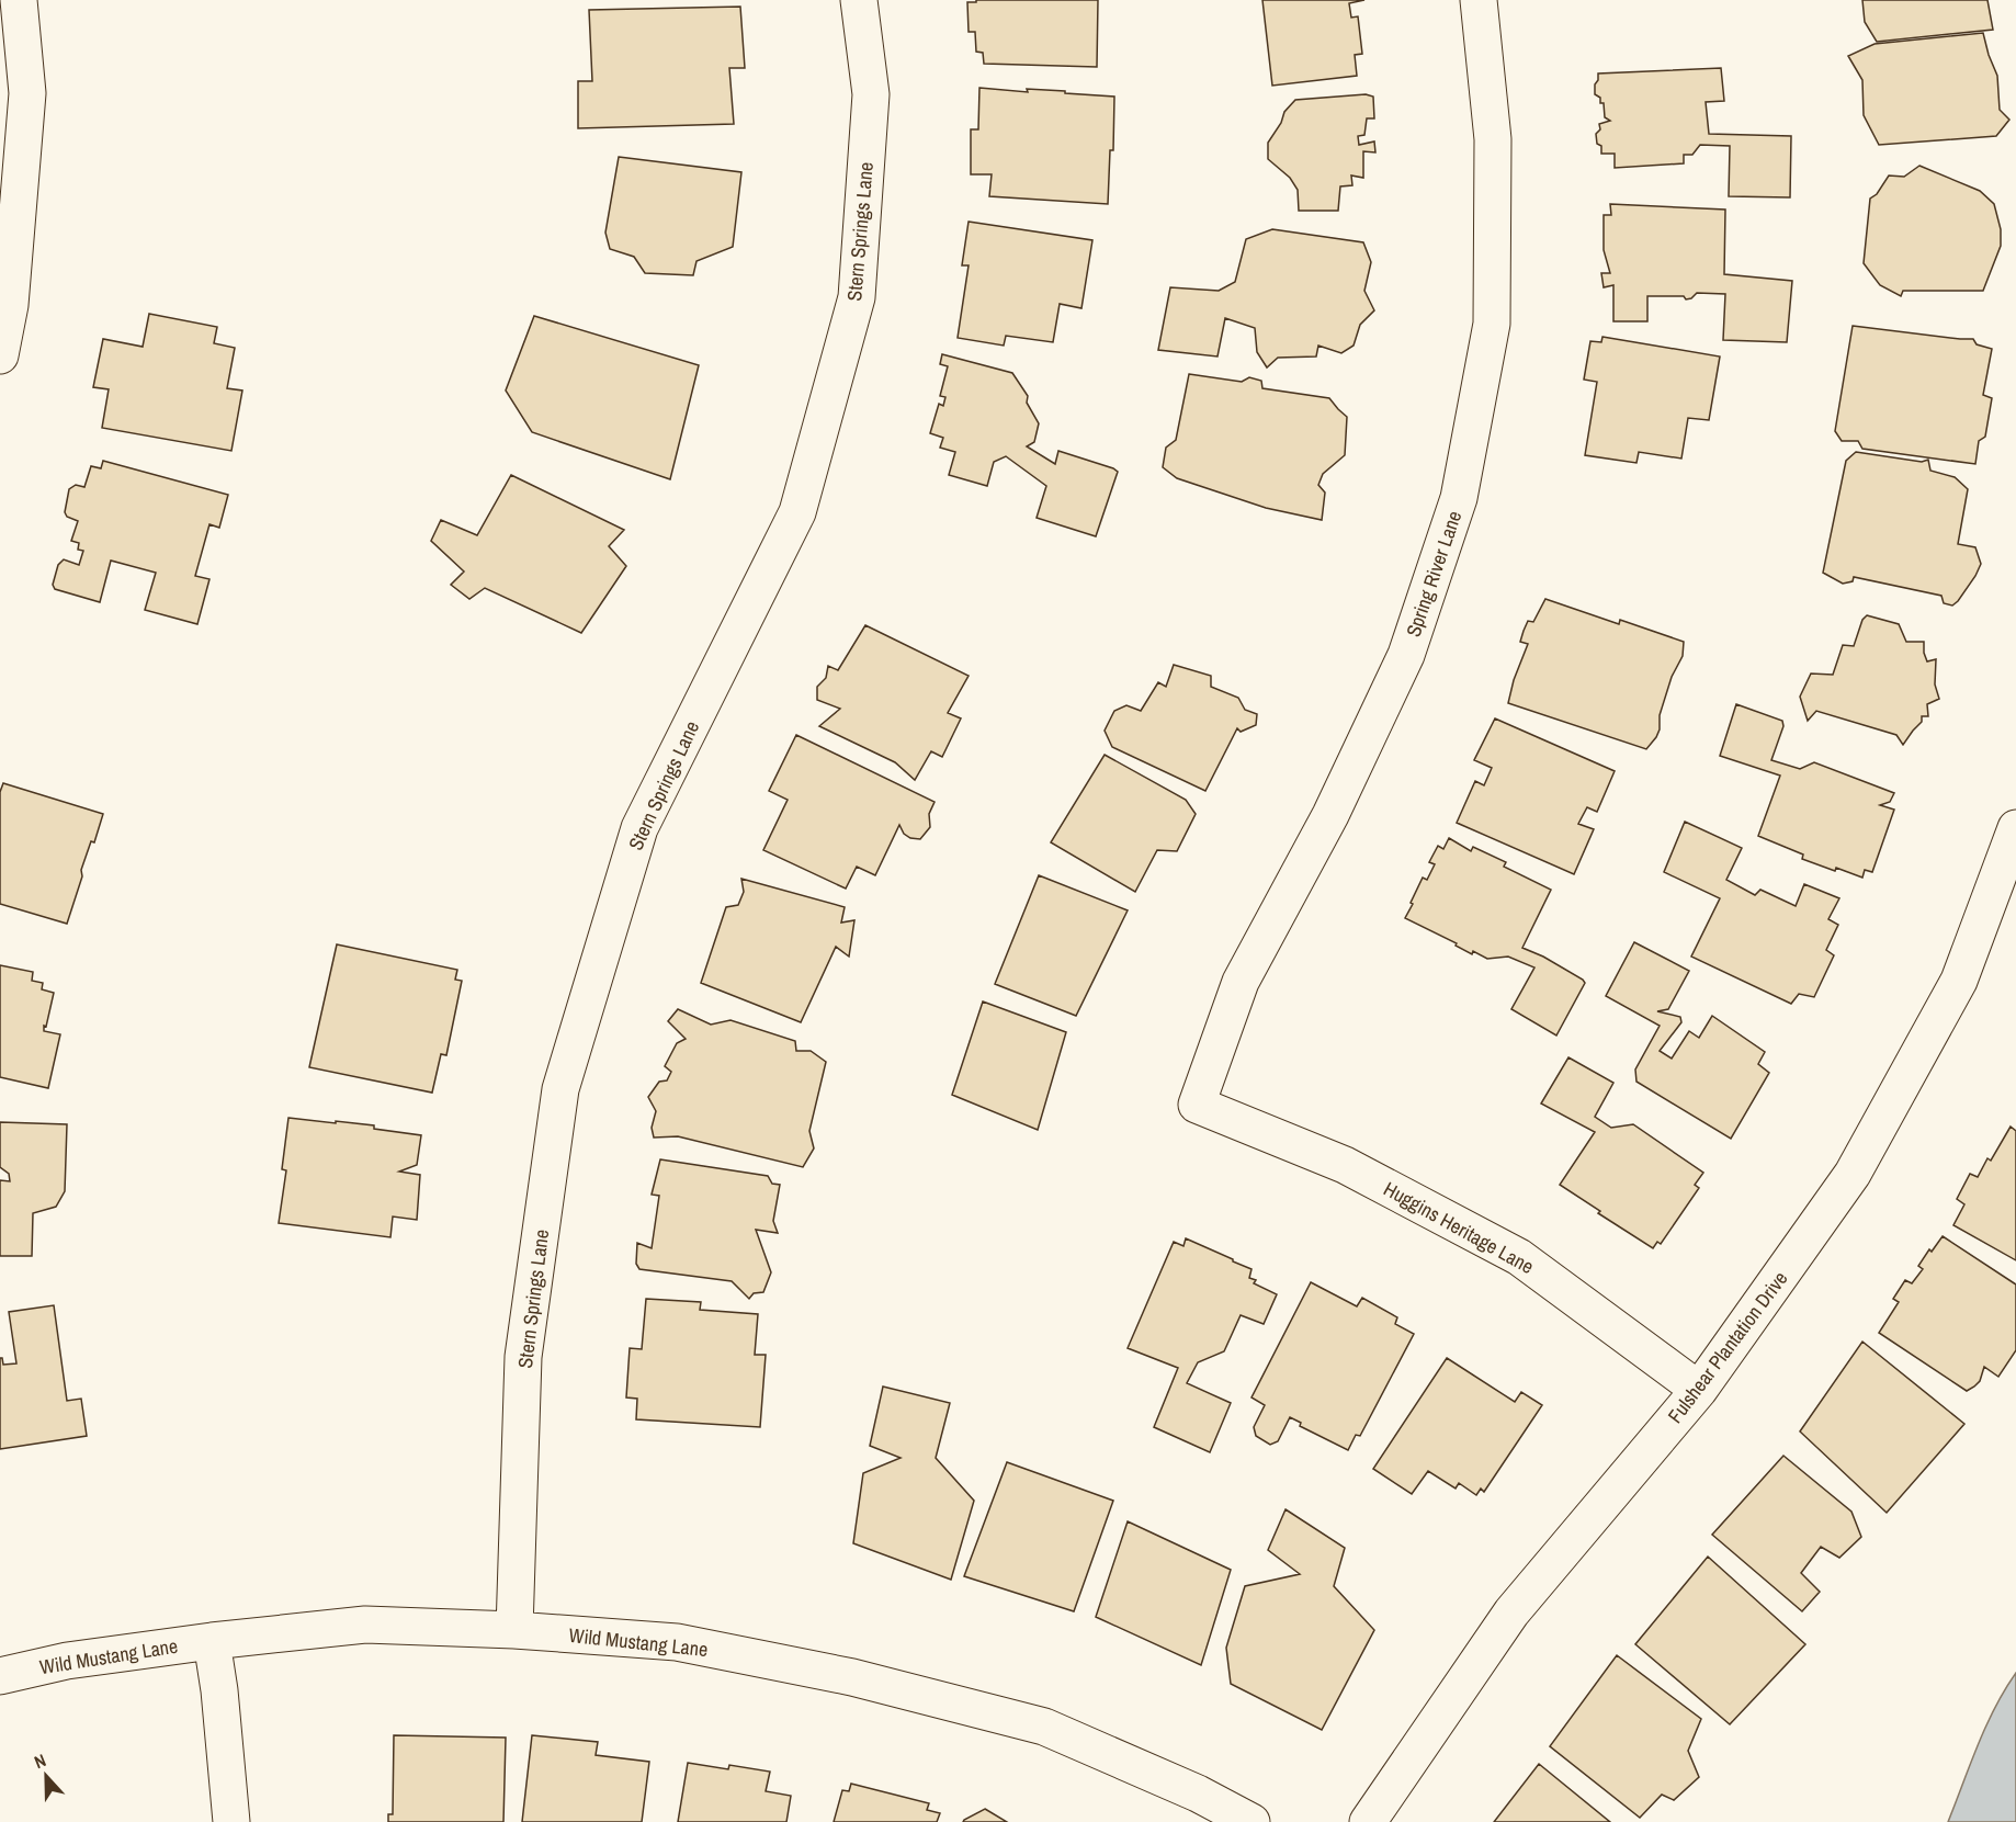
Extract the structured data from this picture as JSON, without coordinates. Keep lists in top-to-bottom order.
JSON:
{
  "streets": {
    "street": [
      "Stern Springs Lane",
      "Spring River Lane",
      "Huggins Heritage Lane",
      "Fulshear Plantation Drive",
      "Wild Mustang Lane"
    ]
  },
  "crossings": [
    ["Stern Springs Lane", "Wild Mustang Lane"],
    ["Spring River Lane", "Huggins Heritage Lane"],
    ["Huggins Heritage Lane", "Fulshear Plantation Drive"]
  ],
  "north": "top"
}
